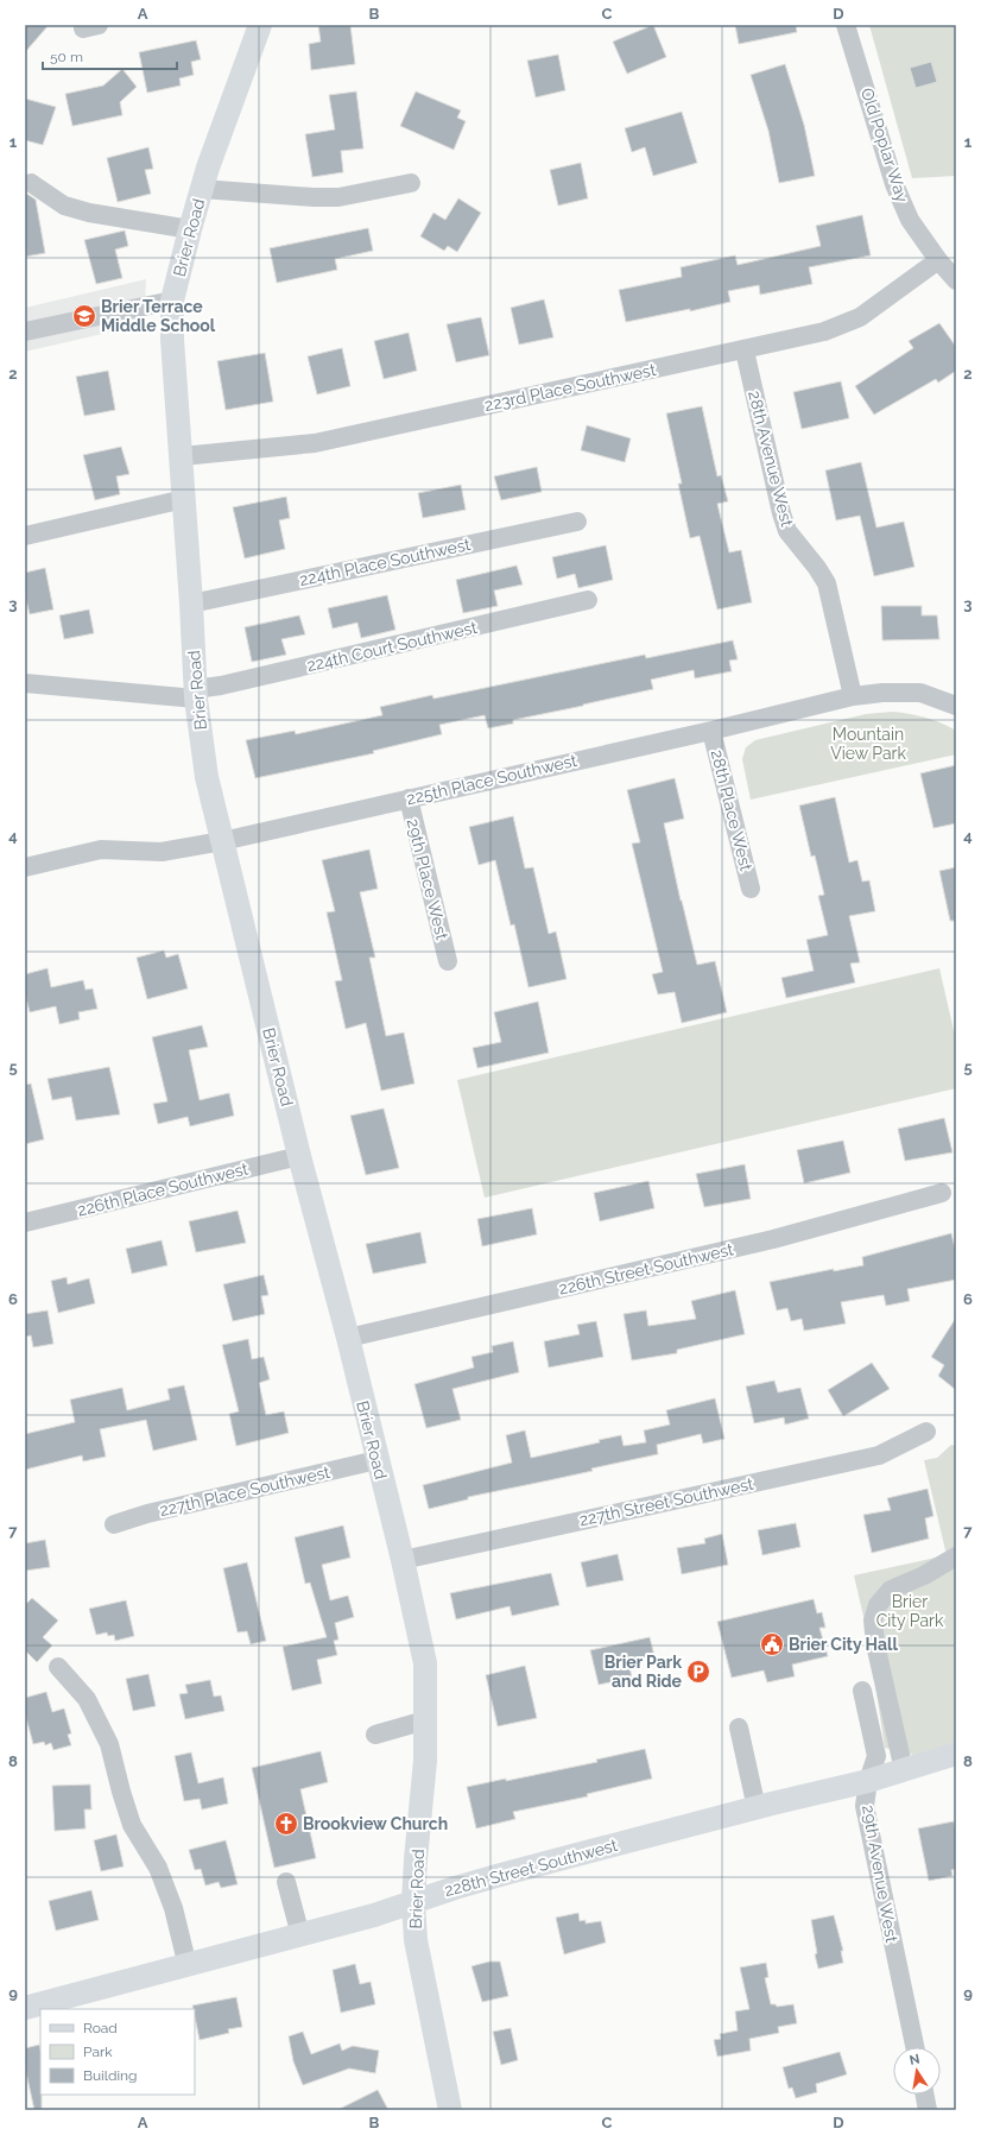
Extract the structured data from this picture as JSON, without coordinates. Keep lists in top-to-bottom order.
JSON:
{
  "streets": {
    "main road": ["Brier Road", "228th Street Southwest"],
    "street": [
      "Old Poplar Way",
      "223rd Place Southwest",
      "28th Avenue West",
      "224th Place Southwest",
      "224th Court Southwest",
      "225th Place Southwest",
      "28th Place West",
      "29th Place West",
      "226th Place Southwest",
      "226th Street Southwest",
      "227th Place Southwest",
      "227th Street Southwest",
      "29th Avenue West"
    ]
  },
  "crossings": [
    ["Old Poplar Way", "223rd Place Southwest"],
    ["Brier Road", "223rd Place Southwest"],
    ["Brier Road", "224th Place Southwest"],
    ["Brier Road", "224th Court Southwest"],
    ["Brier Road", "225th Place Southwest"],
    ["Brier Road", "226th Place Southwest"],
    ["Brier Road", "226th Street Southwest"],
    ["Brier Road", "227th Place Southwest"],
    ["Brier Road", "227th Street Southwest"],
    ["Brier Road", "228th Street Southwest"],
    ["223rd Place Southwest", "28th Avenue West"],
    ["28th Avenue West", "225th Place Southwest"],
    ["225th Place Southwest", "28th Place West"],
    ["225th Place Southwest", "29th Place West"],
    ["228th Street Southwest", "29th Avenue West"]
  ],
  "parks": ["Mountain View Park", "Brier City Park"],
  "places": {
    "school or university": ["Brier Terrace Middle School"],
    "public building": ["Brier City Hall"],
    "parking": ["Brier Park and Ride"],
    "church": ["Brookview Church"]
  },
  "legend": ["Road", "Park", "Building"],
  "scale_bar": "50 m",
  "north": "top",
  "grid": {
    "columns": [
      "A",
      "B",
      "C",
      "D"
    ],
    "rows": [
      "1",
      "2",
      "3",
      "4",
      "5",
      "6",
      "7",
      "8",
      "9"
    ]
  }
}
